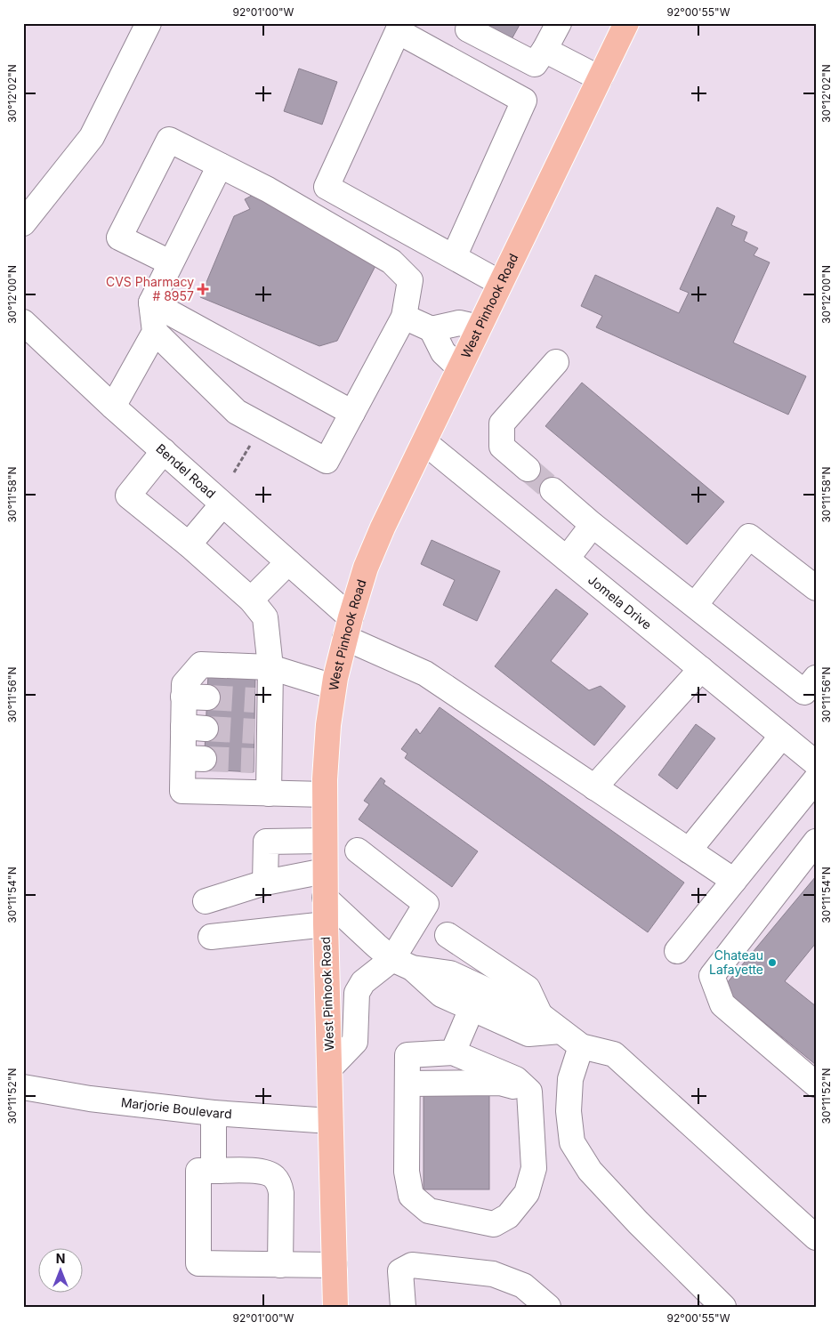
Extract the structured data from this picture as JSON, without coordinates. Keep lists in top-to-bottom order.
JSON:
{
  "streets": {
    "main road": ["West Pinhook Road"],
    "street": ["Bendel Road", "Jomela Drive", "Marjorie Boulevard"]
  },
  "crossings": [
    ["West Pinhook Road", "Bendel Road"],
    ["West Pinhook Road", "Jomela Drive"],
    ["West Pinhook Road", "Marjorie Boulevard"]
  ],
  "places": {
    "health": ["CVS Pharmacy # 8957"],
    "other": ["Chateau Lafayette"]
  },
  "north": "top",
  "coordinates": [
    "92°01'00\"W",
    "92°00'55\"W",
    "30°12'02\"N",
    "30°12'00\"N",
    "30°11'58\"N",
    "30°11'56\"N",
    "30°11'54\"N",
    "30°11'52\"N"
  ]
}
